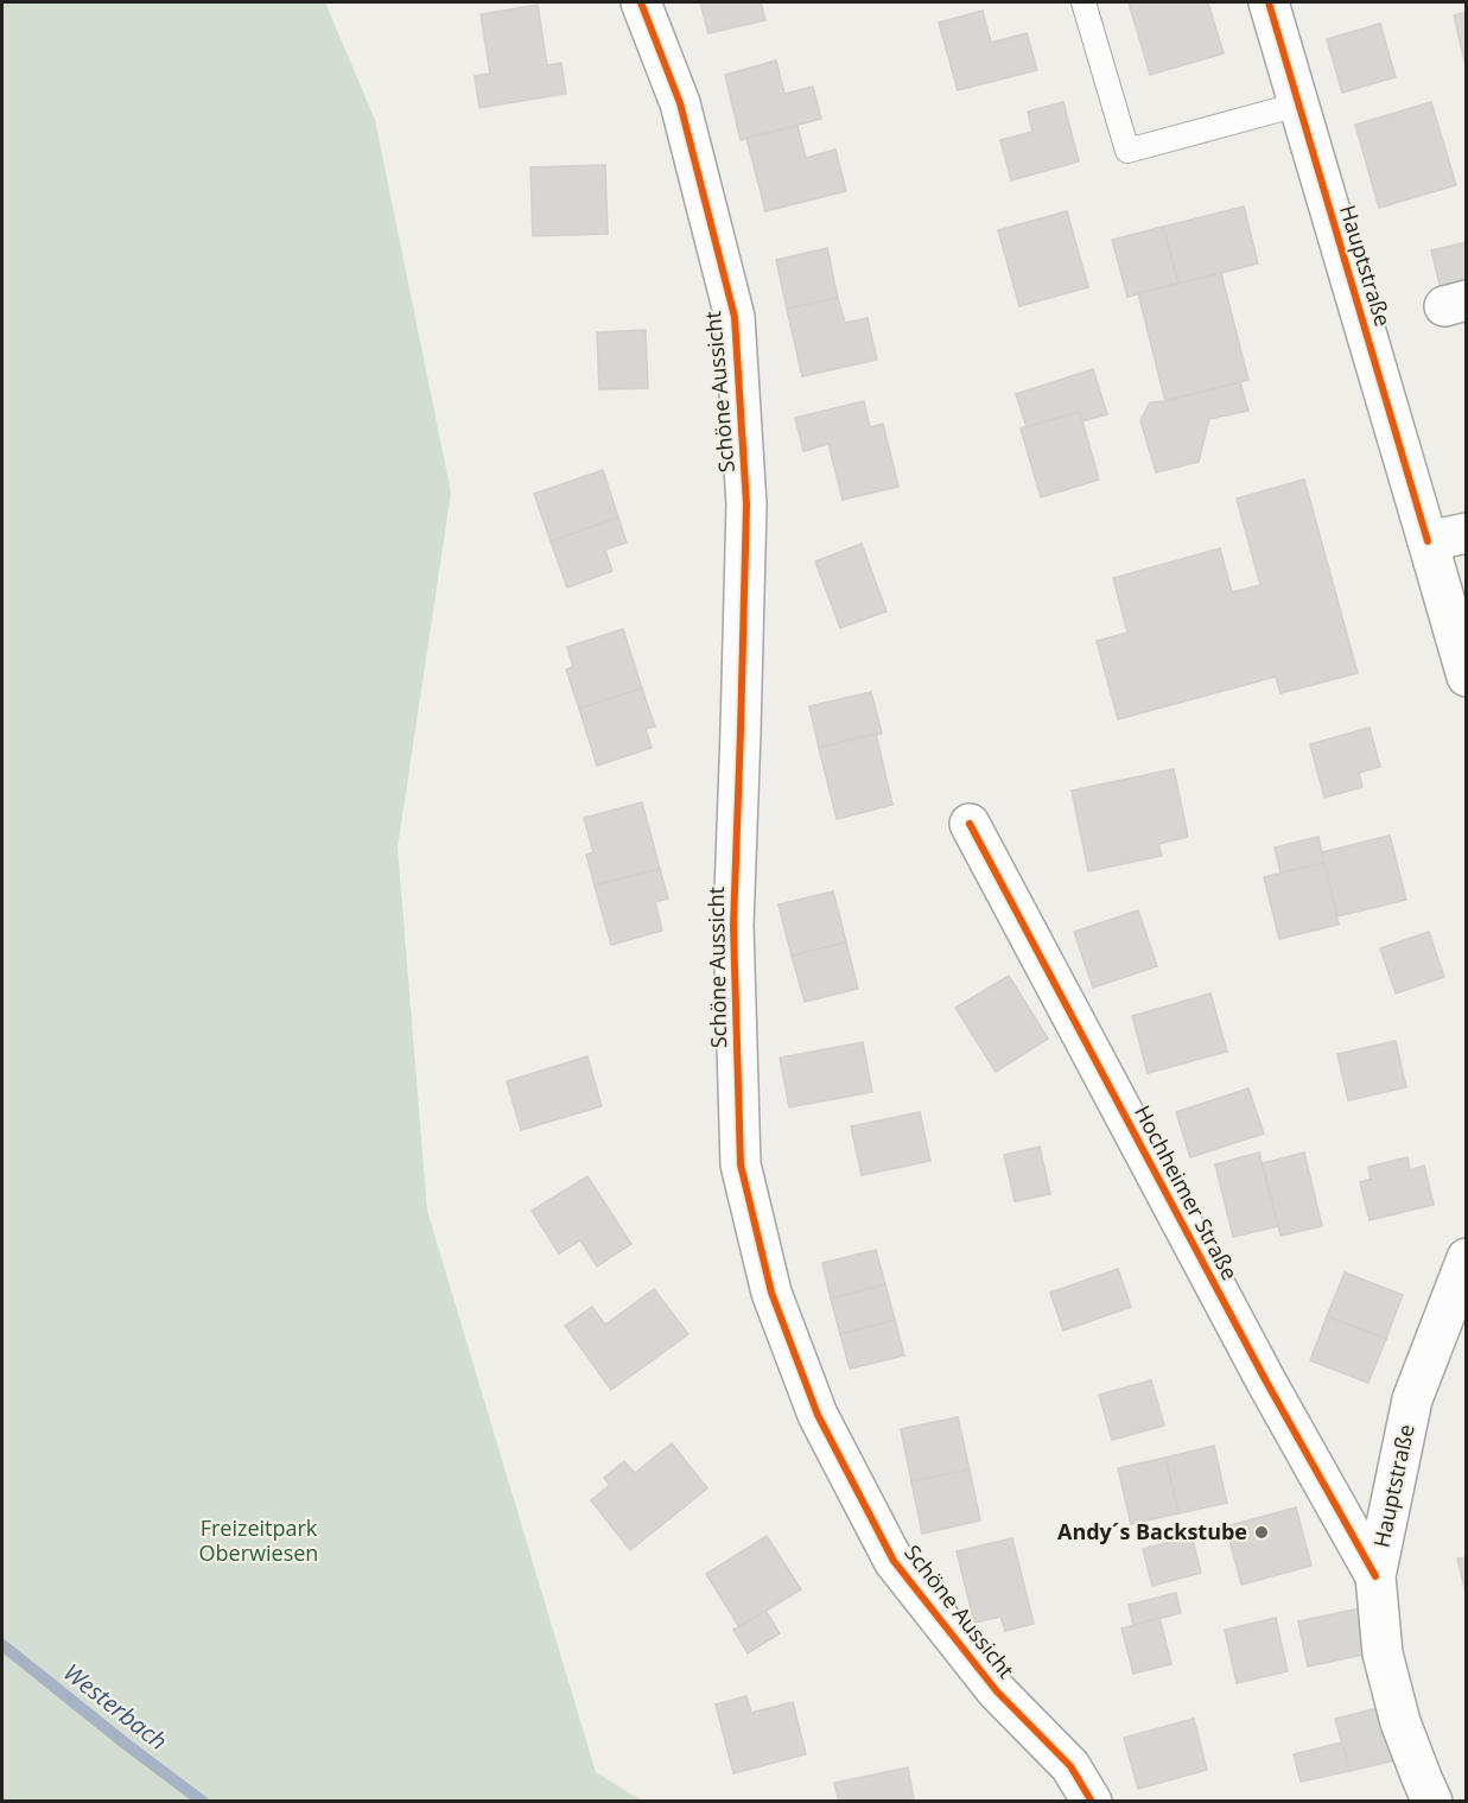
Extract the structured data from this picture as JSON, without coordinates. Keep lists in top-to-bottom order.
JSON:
{
  "streets": {
    "street": ["Hauptstraße", "Schöne Aussicht", "Hochheimer Straße"]
  },
  "crossings": [
    ["Hauptstraße", "Hochheimer Straße"]
  ],
  "water": ["Westerbach"],
  "parks": ["Freizeitpark Oberwiesen"],
  "places": ["Andy´s Backstube"]
}
